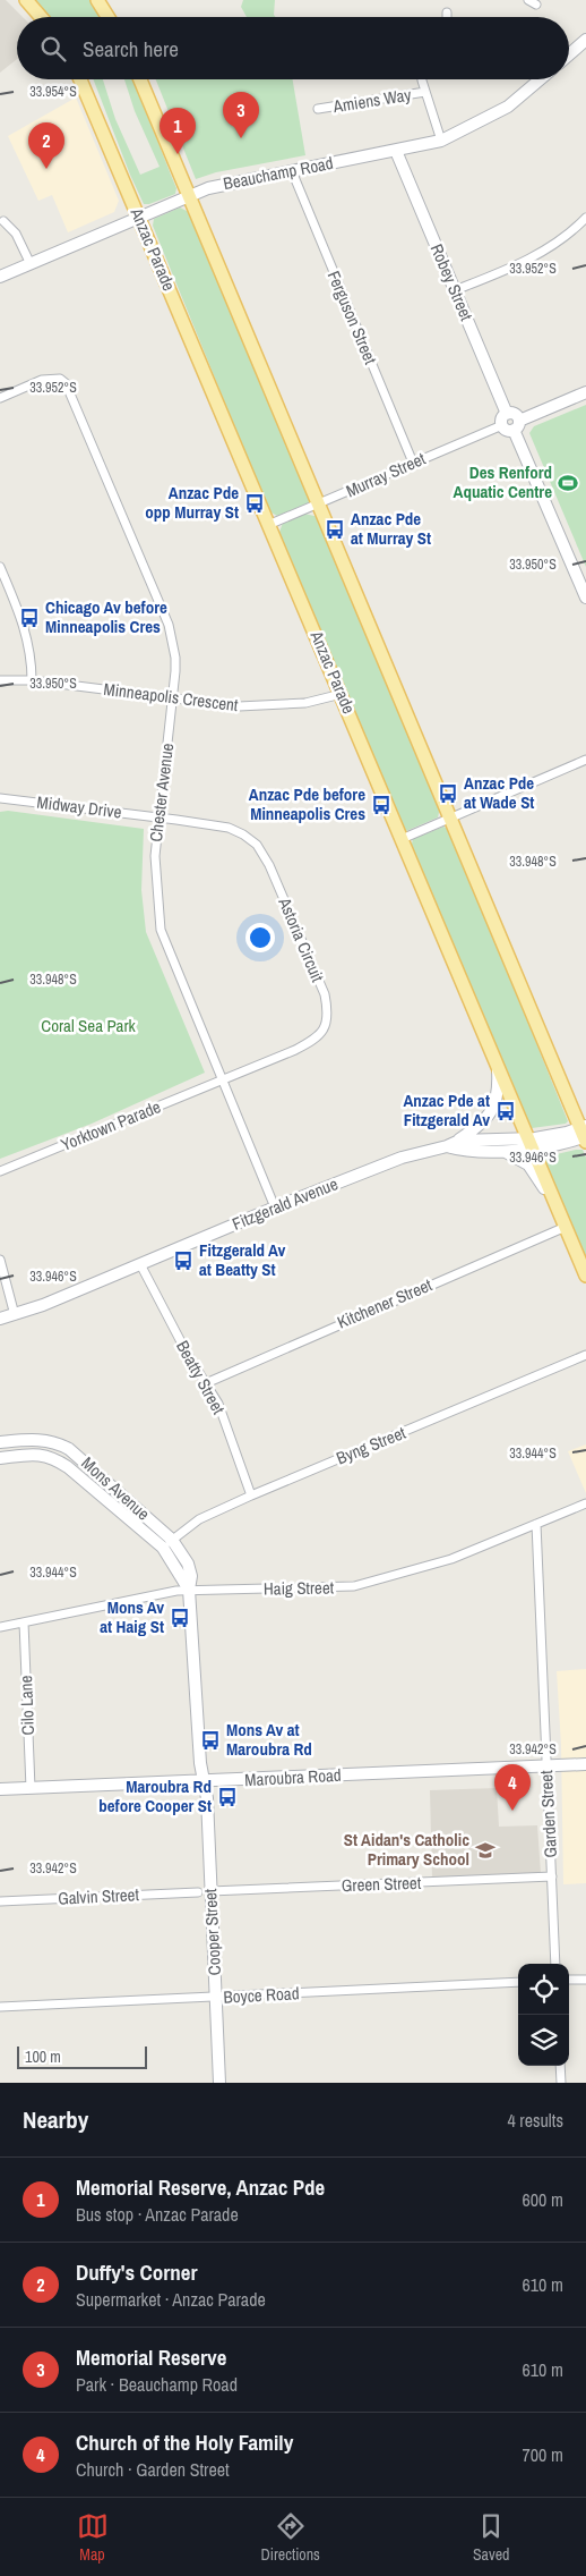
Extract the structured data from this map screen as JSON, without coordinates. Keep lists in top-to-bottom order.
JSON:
{
  "streets": {
    "main road": ["Anzac Parade"],
    "street": [
      "Amiens Way",
      "Beauchamp Road",
      "Robey Street",
      "Ferguson Street",
      "Murray Street",
      "Minneapolis Crescent",
      "Chester Avenue",
      "Midway Drive",
      "Astoria Circuit",
      "Yorktown Parade",
      "Fitzgerald Avenue",
      "Kitchener Street",
      "Beatty Street",
      "Byng Street",
      "Mons Avenue",
      "Haig Street",
      "Cilo Lane",
      "Maroubra Road",
      "Garden Street",
      "Green Street",
      "Galvin Street",
      "Cooper Street",
      "Boyce Road"
    ]
  },
  "crossings": [
    ["Beauchamp Road", "Anzac Parade"],
    ["Beauchamp Road", "Robey Street"],
    ["Beauchamp Road", "Ferguson Street"],
    ["Anzac Parade", "Murray Street"],
    ["Anzac Parade", "Minneapolis Crescent"],
    ["Anzac Parade", "Fitzgerald Avenue"],
    ["Anzac Parade", "Kitchener Street"],
    ["Robey Street", "Murray Street"],
    ["Ferguson Street", "Murray Street"],
    ["Minneapolis Crescent", "Chester Avenue"],
    ["Chester Avenue", "Midway Drive"],
    ["Chester Avenue", "Astoria Circuit"],
    ["Chester Avenue", "Yorktown Parade"],
    ["Chester Avenue", "Fitzgerald Avenue"],
    ["Midway Drive", "Astoria Circuit"],
    ["Astoria Circuit", "Yorktown Parade"],
    ["Fitzgerald Avenue", "Beatty Street"],
    ["Kitchener Street", "Beatty Street"],
    ["Beatty Street", "Byng Street"],
    ["Byng Street", "Mons Avenue"],
    ["Mons Avenue", "Haig Street"],
    ["Mons Avenue", "Maroubra Road"],
    ["Mons Avenue", "Cooper Street"],
    ["Haig Street", "Cilo Lane"],
    ["Haig Street", "Garden Street"],
    ["Cilo Lane", "Maroubra Road"],
    ["Maroubra Road", "Garden Street"],
    ["Maroubra Road", "Cooper Street"],
    ["Garden Street", "Green Street"],
    ["Green Street", "Cooper Street"],
    ["Cooper Street", "Boyce Road"]
  ],
  "parks": ["Coral Sea Park"],
  "places": {
    "sports": ["Des Renford Aquatic Centre"],
    "bus stop": [
      "Anzac Pde opp Murray St",
      "Anzac Pde at Murray St",
      "Chicago Av before Minneapolis Cres",
      "Anzac Pde at Wade St",
      "Anzac Pde before Minneapolis Cres",
      "Anzac Pde at Fitzgerald Av",
      "Fitzgerald Av at Beatty St",
      "Mons Av at Haig St",
      "Mons Av at Maroubra Rd",
      "Maroubra Rd before Cooper St"
    ],
    "school or university": ["St Aidan's Catholic Primary School"]
  },
  "scale_bar": "100 m",
  "page": {
    "search": "Search here",
    "pins": [
      "3",
      "1",
      "2",
      "4"
    ],
    "scale": "100 m",
    "heading": ["Nearby", "4 results"],
    "list": [
      {
        "mark": "1",
        "name": "Memorial Reserve, Anzac Pde",
        "note": "Bus stop · Anzac Parade",
        "value": "600 m"
      },
      {
        "mark": "2",
        "name": "Duffy's Corner",
        "note": "Supermarket · Anzac Parade",
        "value": "610 m"
      },
      {
        "mark": "3",
        "name": "Memorial Reserve",
        "note": "Park · Beauchamp Road",
        "value": "610 m"
      },
      {
        "mark": "4",
        "name": "Church of the Holy Family",
        "note": "Church · Garden Street",
        "value": "700 m"
      }
    ],
    "nav": ["Map", "Directions", "Saved"]
  },
  "coordinates": [
    "33.954°S",
    "33.952°S",
    "33.950°S",
    "33.948°S",
    "33.946°S",
    "33.944°S",
    "33.942°S"
  ]
}
